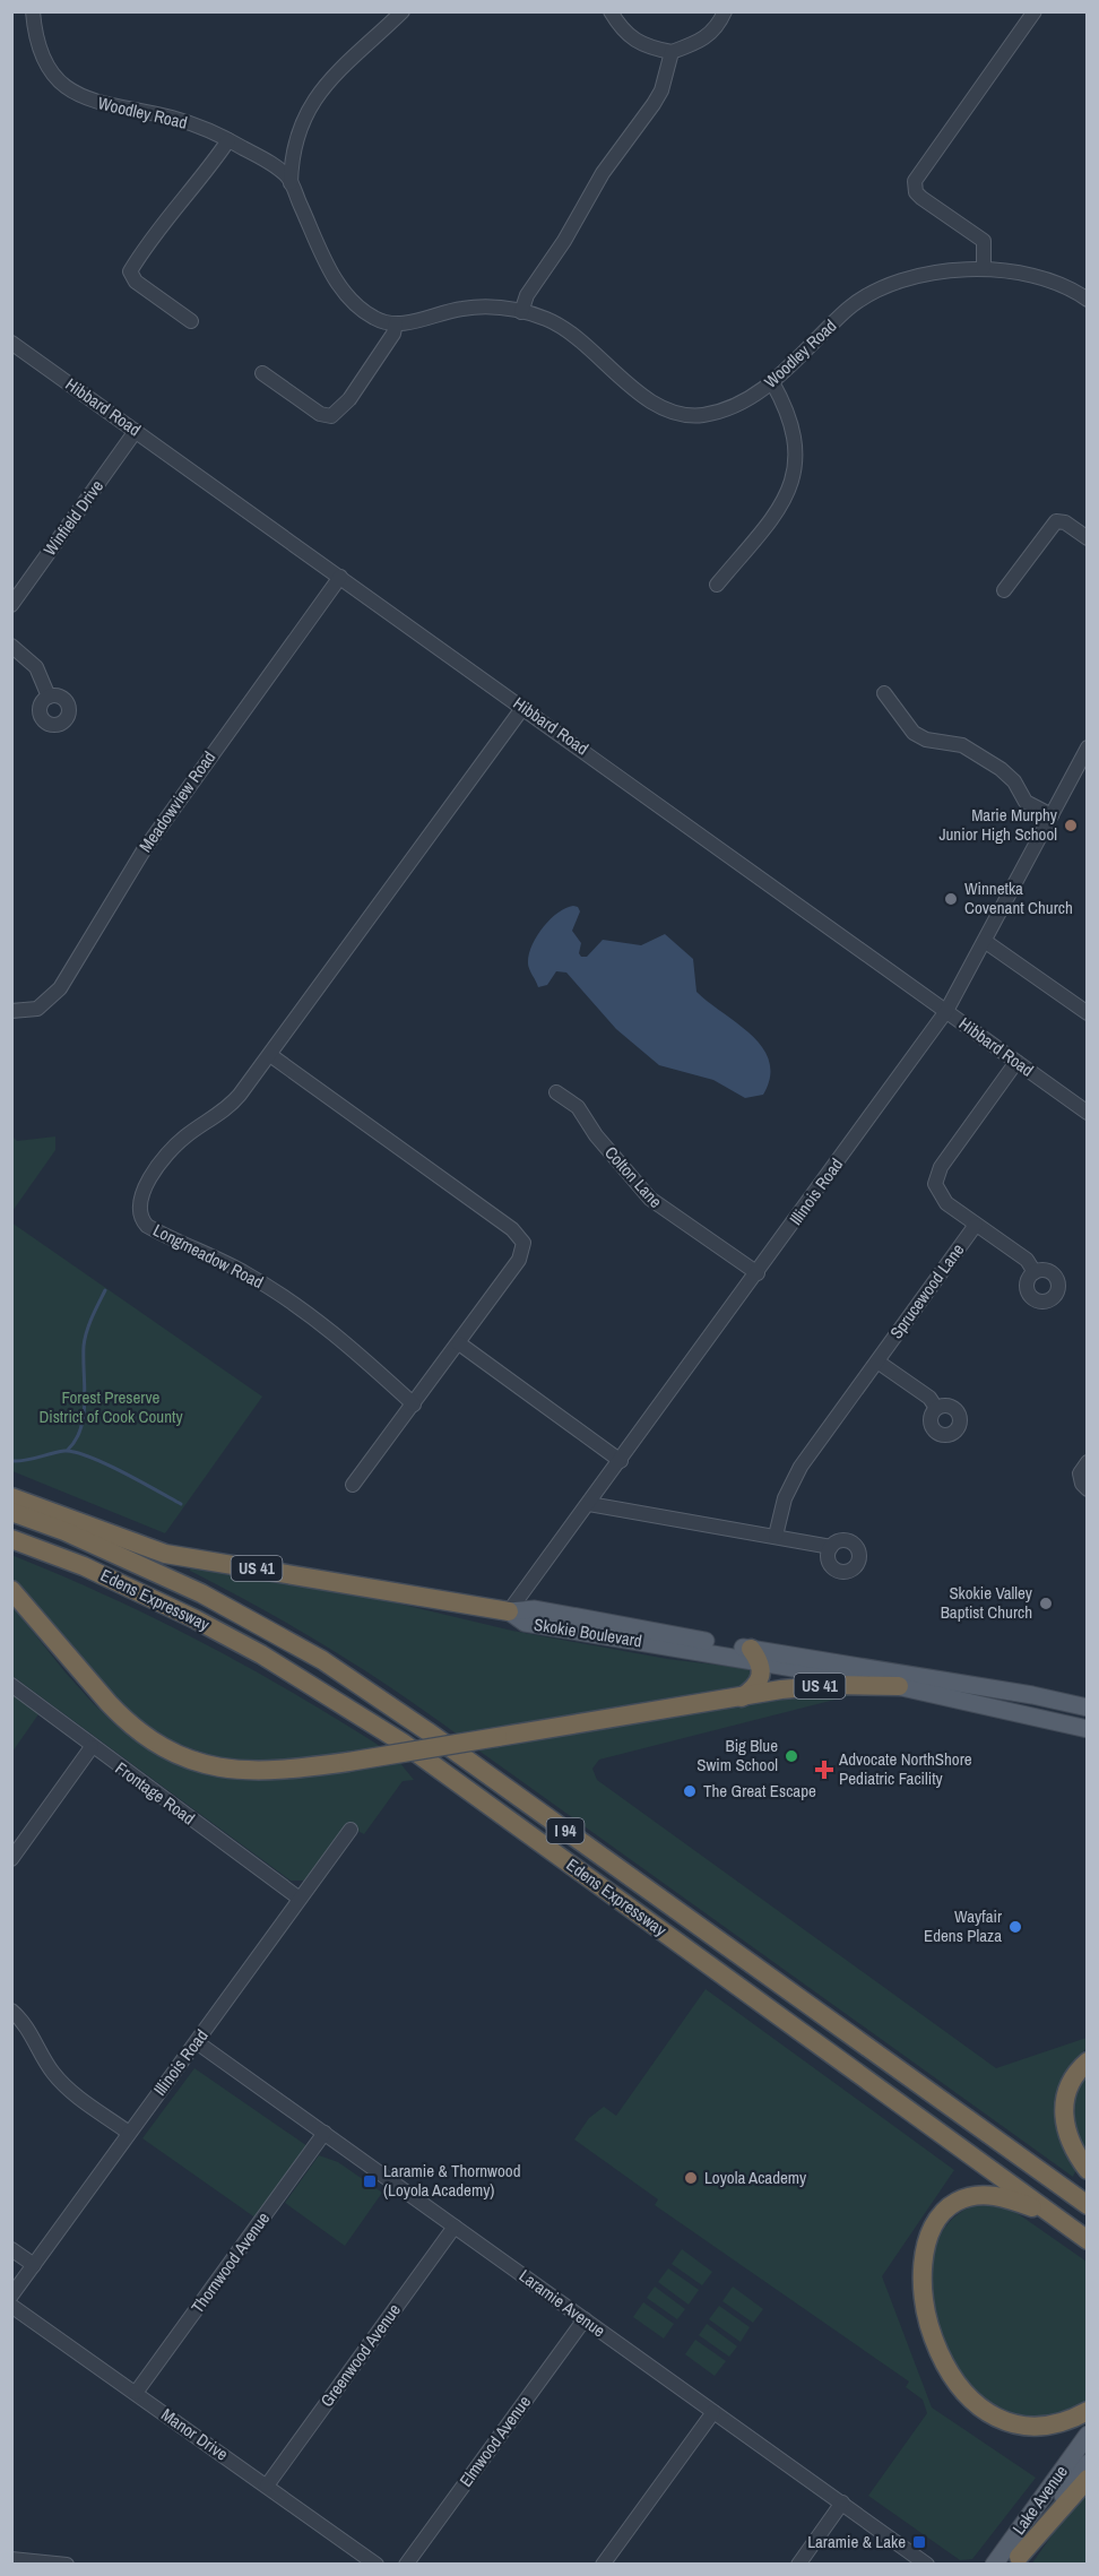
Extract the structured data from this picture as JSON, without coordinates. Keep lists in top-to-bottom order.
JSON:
{
  "streets": {
    "highway": ["US 41", "Edens Expressway", "I 94"],
    "main road": ["Skokie Boulevard", "Lake Avenue"],
    "street": [
      "Woodley Road",
      "Hibbard Road",
      "Winfield Drive",
      "Meadowview Road",
      "Colton Lane",
      "Illinois Road",
      "Longmeadow Road",
      "Sprucewood Lane",
      "Frontage Road",
      "Thornwood Avenue",
      "Laramie Avenue",
      "Greenwood Avenue",
      "Manor Drive",
      "Elmwood Avenue"
    ]
  },
  "crossings": [
    ["Hibbard Road", "Winfield Drive"],
    ["Hibbard Road", "Meadowview Road"],
    ["Hibbard Road", "Illinois Road"],
    ["Hibbard Road", "Longmeadow Road"],
    ["Colton Lane", "Illinois Road"],
    ["Illinois Road", "US 41"],
    ["Illinois Road", "Skokie Boulevard"],
    ["Illinois Road", "Frontage Road"],
    ["Illinois Road", "Laramie Avenue"],
    ["US 41", "Skokie Boulevard"],
    ["Thornwood Avenue", "Laramie Avenue"],
    ["Thornwood Avenue", "Manor Drive"],
    ["Laramie Avenue", "Greenwood Avenue"],
    ["Laramie Avenue", "Elmwood Avenue"],
    ["Greenwood Avenue", "Manor Drive"]
  ],
  "parks": ["Forest Preserve District of Cook County"],
  "places": {
    "other": [
      "Marie Murphy Junior High School",
      "Winnetka Covenant Church",
      "Skokie Valley Baptist Church",
      "Big Blue Swim School",
      "The Great Escape",
      "Wayfair Edens Plaza",
      "Loyola Academy"
    ],
    "health": ["Advocate NorthShore Pediatric Facility"],
    "transit": ["Laramie & Thornwood (Loyola Academy)", "Laramie & Lake"]
  }
}
